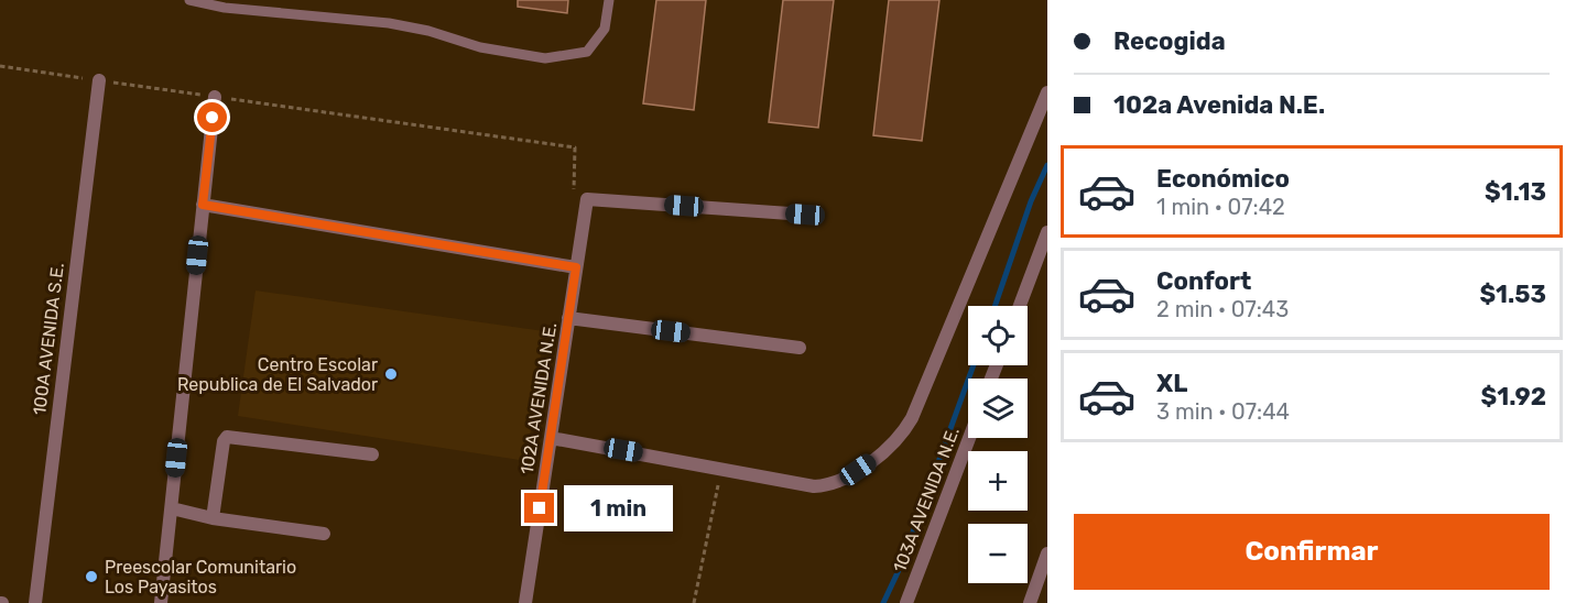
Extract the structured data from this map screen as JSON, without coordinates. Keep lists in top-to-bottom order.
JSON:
{
  "streets": {
    "street": ["100A AVENIDA S.E.", "102A AVENIDA N.E.", "103A AVENIDA N.E."]
  },
  "places": ["Centro Escolar Republica de El Salvador", "Preescolar Comunitario Los Payasitos"],
  "page": {
    "banner": ["Recogida", "102a Avenida N.E."],
    "list": [
      {
        "name": "Económico",
        "note": "1 min · 07:42",
        "value": "$1.13"
      },
      {
        "name": "Confort",
        "note": "2 min · 07:43",
        "value": "$1.53"
      },
      {
        "name": "XL",
        "note": "3 min · 07:44",
        "value": "$1.92"
      }
    ],
    "map_buttons": ["+", "−"],
    "bubble": "1 min",
    "buttons": "Confirmar"
  }
}
